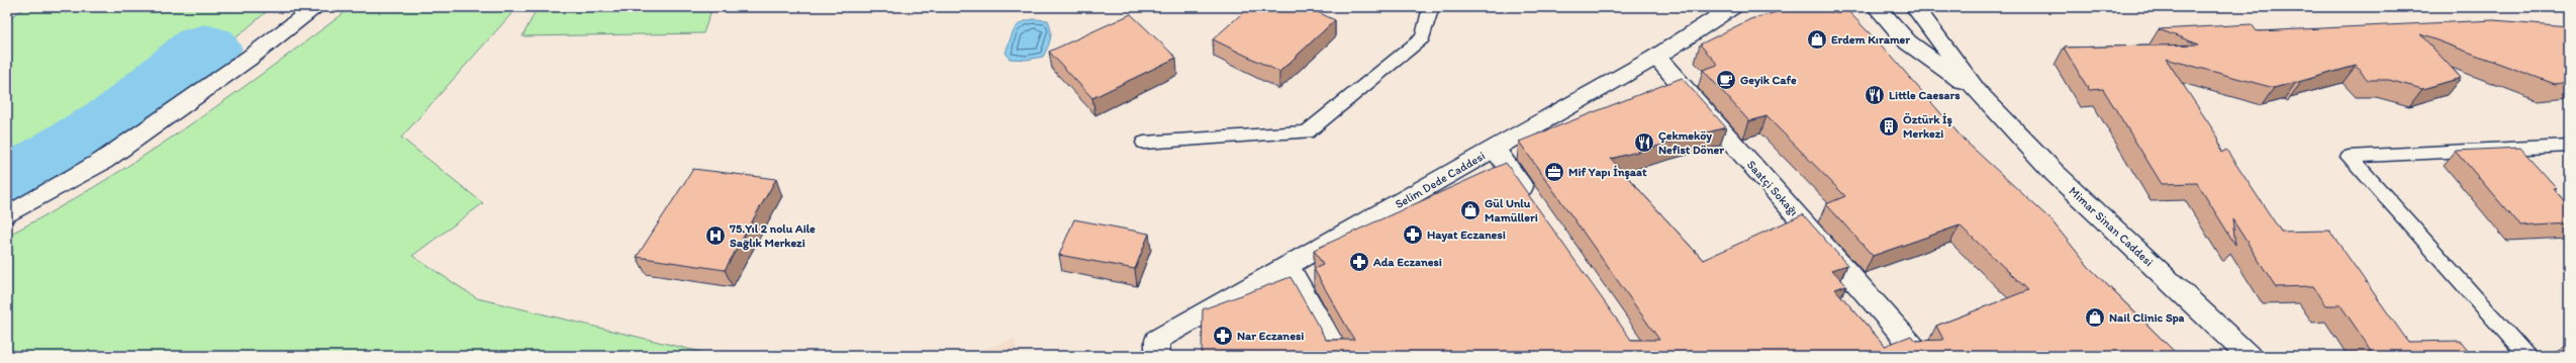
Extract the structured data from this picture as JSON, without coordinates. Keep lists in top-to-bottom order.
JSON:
{
  "streets": {
    "street": ["Selim Dede Caddesi", "Saatçi Sokağı", "Mimar Sinan Caddesi"]
  },
  "crossings": [
    ["Selim Dede Caddesi", "Saatçi Sokağı"]
  ],
  "places": {
    "shop": ["Erdem Kıramer", "Gül Unlu Mamülleri", "Nail Clinic Spa"],
    "cafe": ["Geyik Cafe"],
    "restaurant": ["Little Caesars", "Çekmeköy Nefist Döner"],
    "building": ["Öztürk İş Merkezi"],
    "office": ["Mif Yapı İnşaat"],
    "pharmacy": ["Hayat Eczanesi", "Ada Eczanesi", "Nar Eczanesi"],
    "hospital": ["75.Yıl 2 nolu Aile Sağlık Merkezi"]
  }
}
